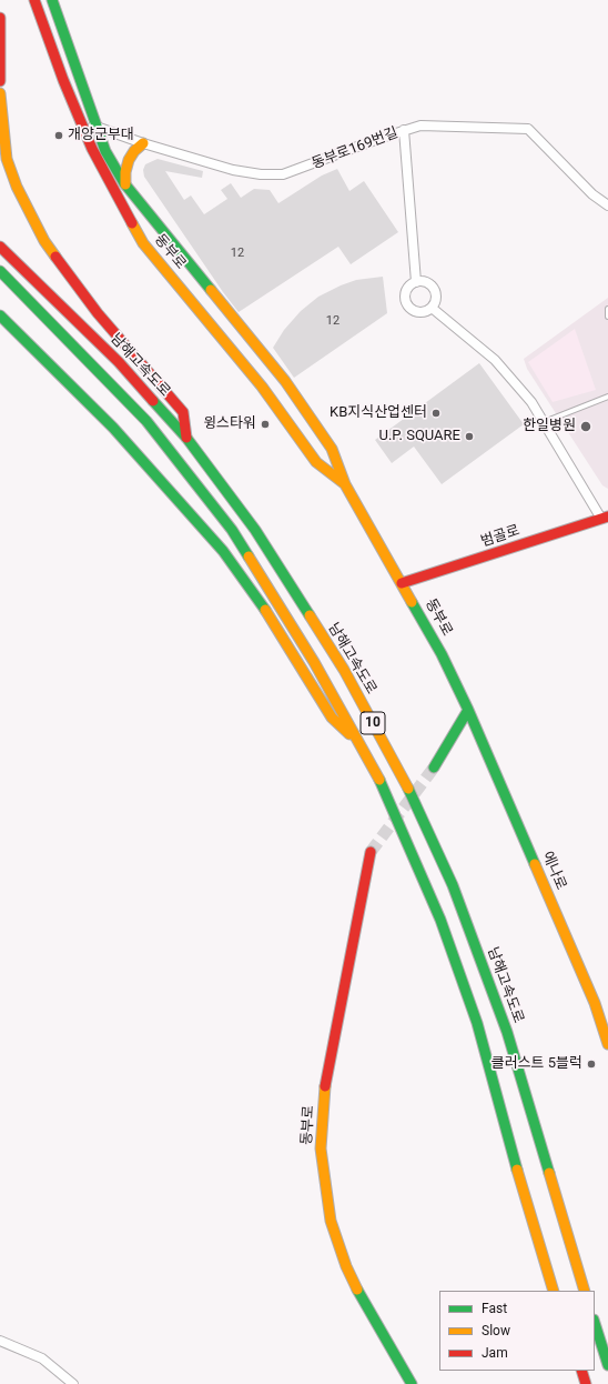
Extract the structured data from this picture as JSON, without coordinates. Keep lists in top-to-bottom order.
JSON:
{
  "streets": {
    "main road": [
      "동부로",
      "남해고속도로",
      "범골로",
      "10",
      "에나로"
    ],
    "street": ["동부로169번길"]
  },
  "crossings": [
    ["동부로169번길", "동부로"],
    ["동부로", "범골로"],
    ["동부로", "에나로"]
  ],
  "places": [
    "개양군부대",
    "KB지식산업센터",
    "윙스타워",
    "한일병원",
    "U.P. SQUARE",
    "클러스트 5블럭"
  ],
  "house_numbers": ["12", "12"],
  "legend": ["Fast", "Slow", "Jam"]
}
